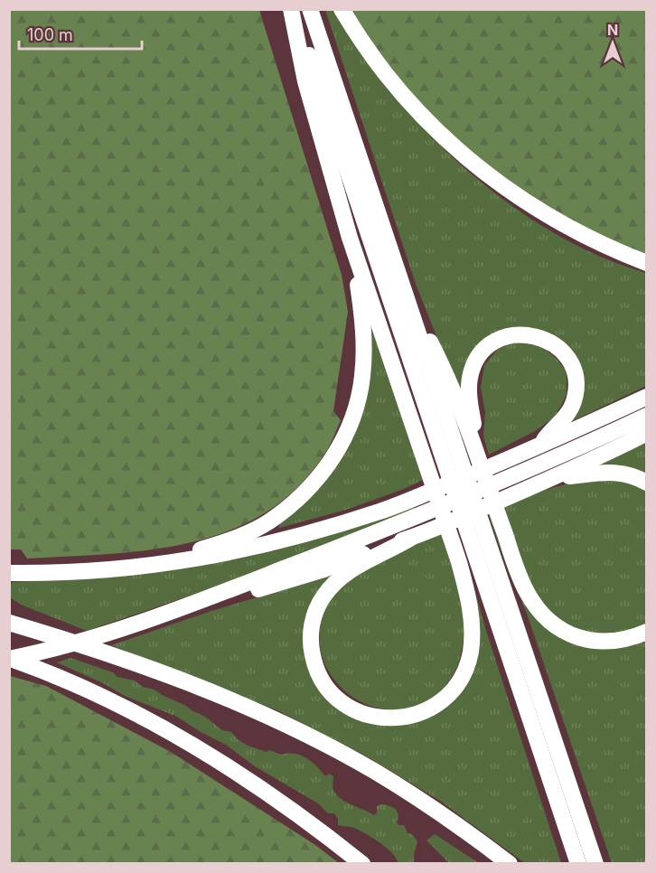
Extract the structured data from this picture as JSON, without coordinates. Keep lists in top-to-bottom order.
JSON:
{
  "scale_bar": "100 m",
  "north": "top"
}
